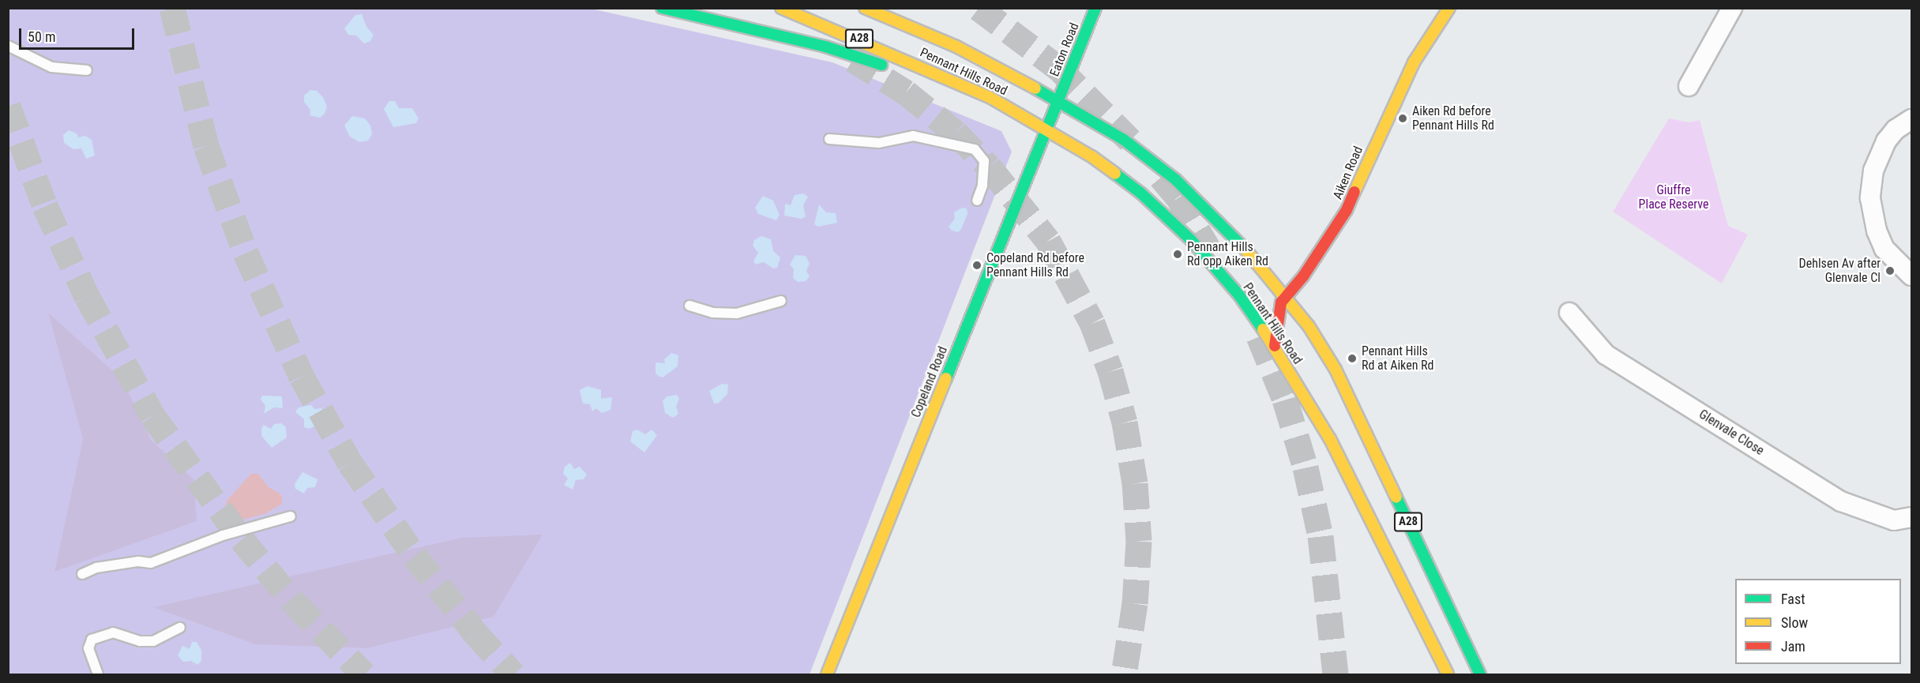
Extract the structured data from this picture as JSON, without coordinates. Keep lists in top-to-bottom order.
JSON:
{
  "streets": {
    "main road": [
      "A28",
      "Eaton Road",
      "Pennant Hills Road",
      "Aiken Road",
      "Copeland Road"
    ],
    "street": ["Glenvale Close"]
  },
  "crossings": [
    ["Eaton Road", "Pennant Hills Road"],
    ["Eaton Road", "Copeland Road"],
    ["Pennant Hills Road", "Aiken Road"],
    ["Pennant Hills Road", "Copeland Road"]
  ],
  "parks": ["Giuffre Place Reserve"],
  "places": [
    "Aiken Rd before Pennant Hills Rd",
    "Pennant Hills Rd opp Aiken Rd",
    "Copeland Rd before Pennant Hills Rd",
    "Dehlsen Av after Glenvale Cl",
    "Pennant Hills Rd at Aiken Rd"
  ],
  "legend": ["Fast", "Slow", "Jam"],
  "scale_bar": "50 m"
}
